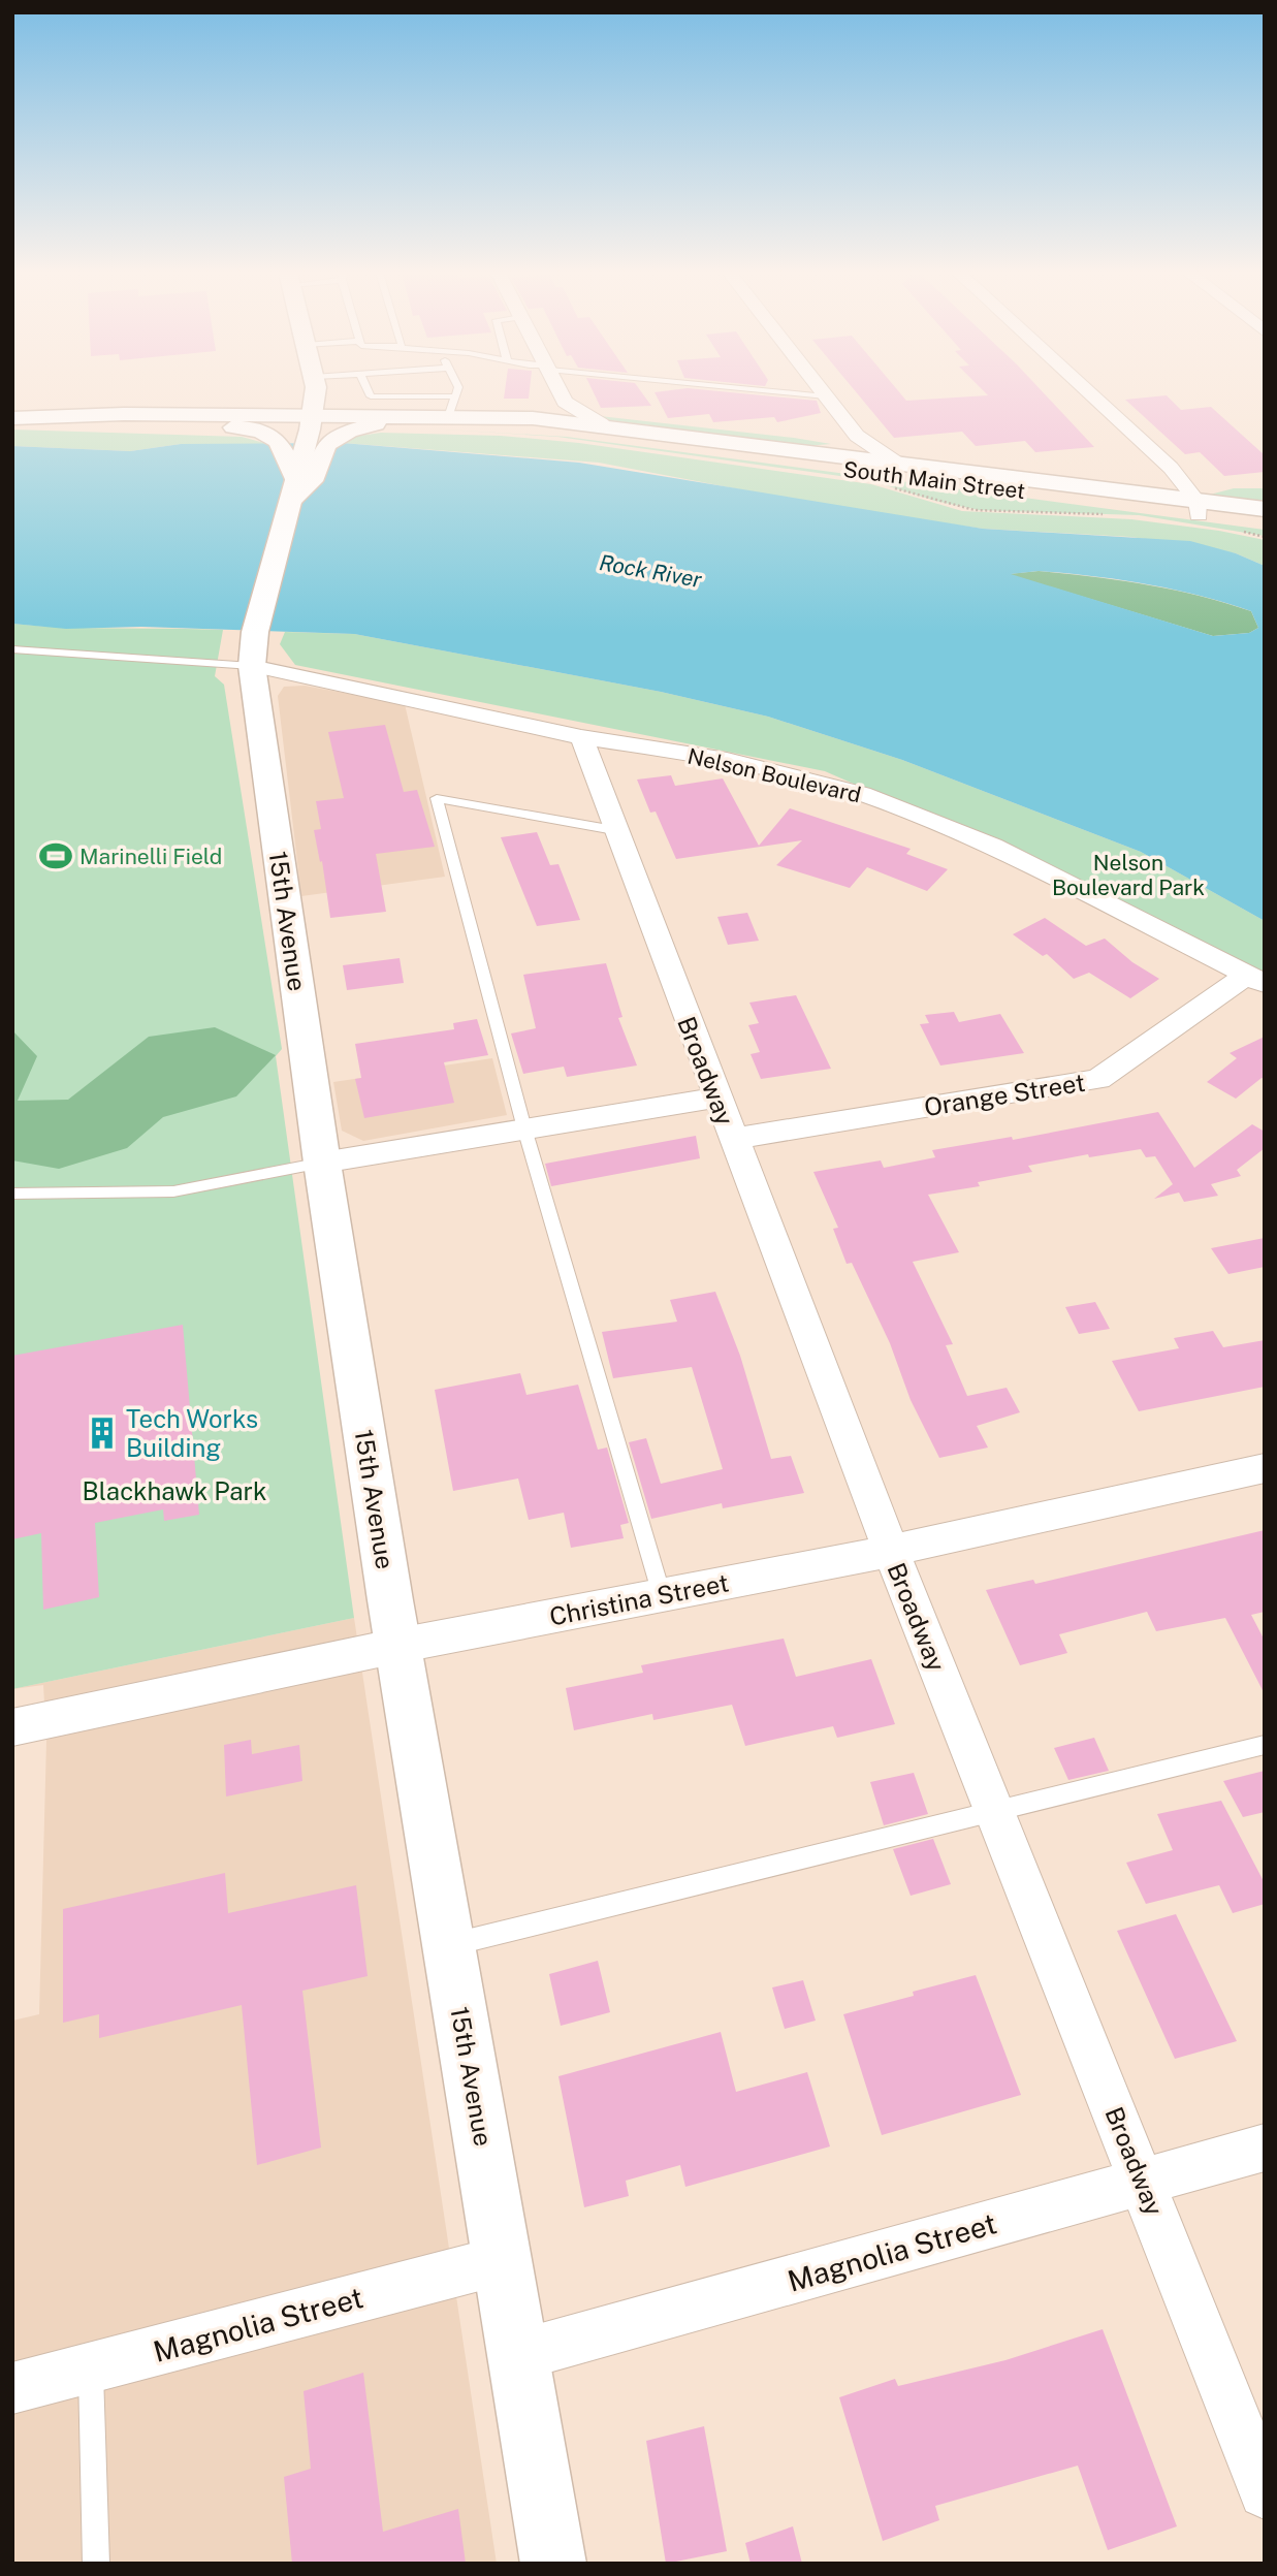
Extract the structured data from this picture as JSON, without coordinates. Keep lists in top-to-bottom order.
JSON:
{
  "streets": {
    "main road": ["South Main Street", "15th Avenue"],
    "street": [
      "Nelson Boulevard",
      "Broadway",
      "Orange Street",
      "Christina Street",
      "Magnolia Street"
    ]
  },
  "crossings": [
    ["South Main Street", "15th Avenue"],
    ["Nelson Boulevard", "15th Avenue"],
    ["Nelson Boulevard", "Broadway"],
    ["Nelson Boulevard", "Orange Street"],
    ["15th Avenue", "Christina Street"],
    ["15th Avenue", "Magnolia Street"],
    ["Broadway", "Orange Street"],
    ["Broadway", "Christina Street"],
    ["Broadway", "Magnolia Street"]
  ],
  "water": ["Rock River"],
  "parks": ["Nelson Boulevard Park", "Blackhawk Park"],
  "places": {
    "sports": ["Marinelli Field"],
    "building": ["Tech Works Building"]
  }
}
